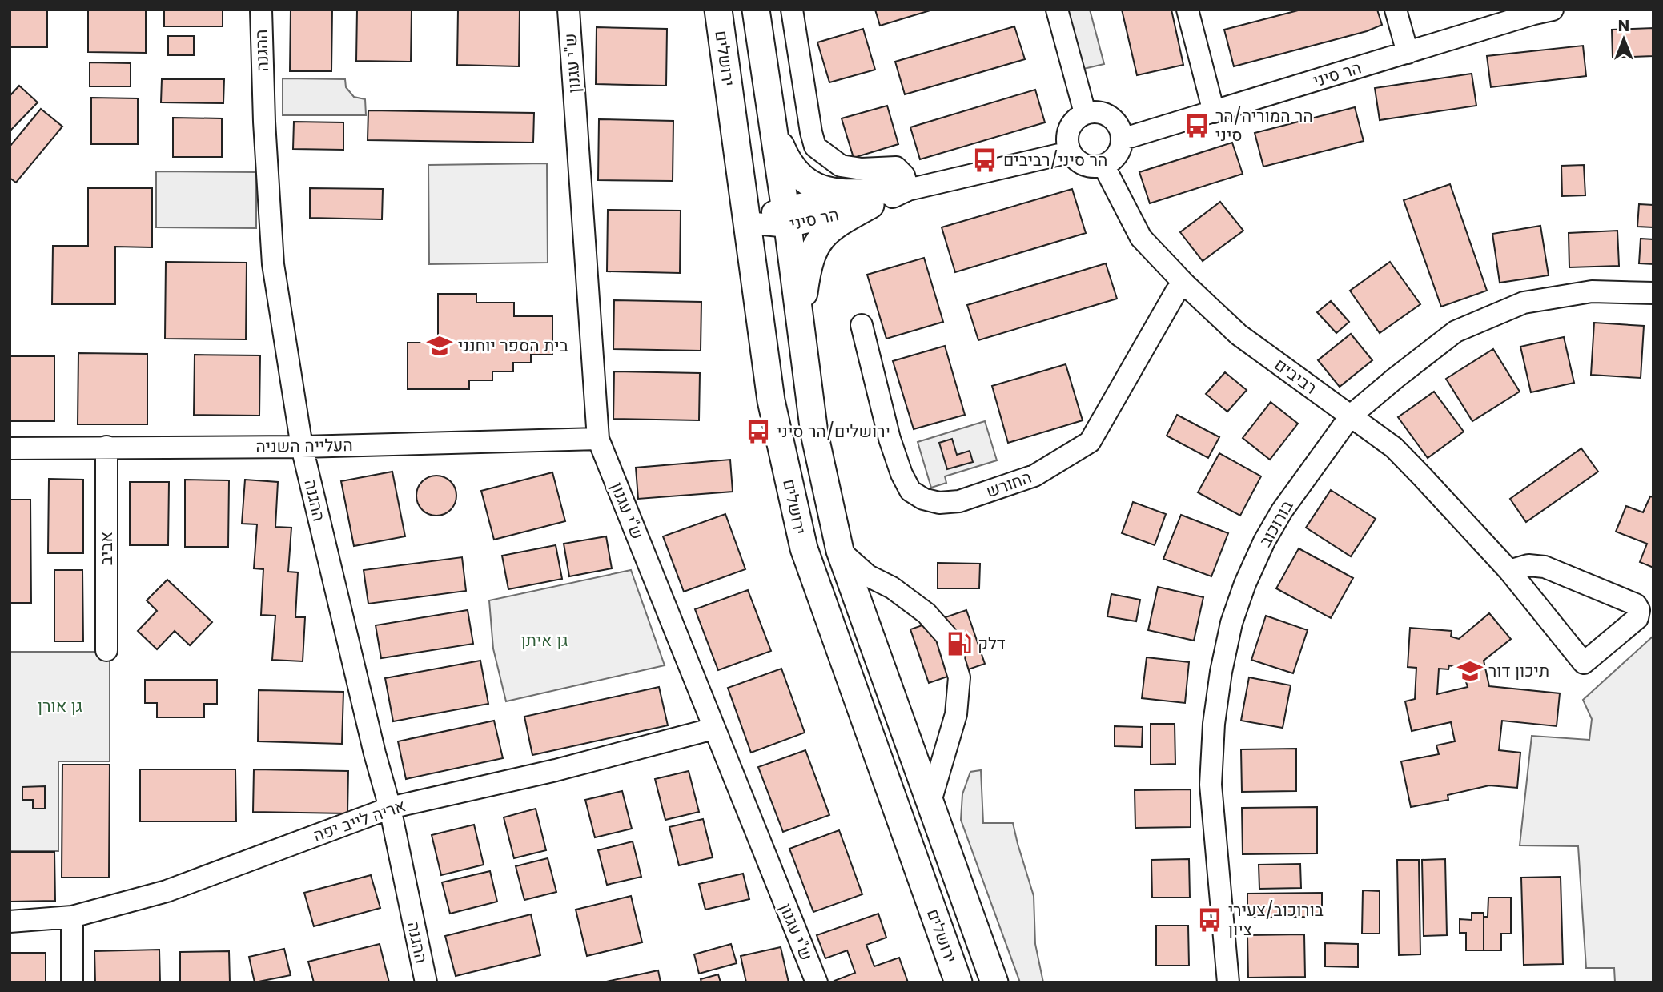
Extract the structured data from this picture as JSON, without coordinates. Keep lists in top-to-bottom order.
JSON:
{
  "streets": {
    "main road": ["ירושלים"],
    "street": [
      "ההגנה",
      "ש\"י עגנון",
      "הר סיני",
      "רביבים",
      "העלייה השניה",
      "החורש",
      "בורוכוב",
      "אביב",
      "אריה לייב יפה"
    ]
  },
  "crossings": [
    ["ההגנה", "העלייה השניה"],
    ["ההגנה", "אריה לייב יפה"],
    ["ירושלים", "הר סיני"],
    ["ש\"י עגנון", "העלייה השניה"],
    ["ש\"י עגנון", "אריה לייב יפה"],
    ["הר סיני", "רביבים"],
    ["רביבים", "החורש"],
    ["רביבים", "בורוכוב"],
    ["העלייה השניה", "אביב"]
  ],
  "parks": ["גן איתן", "גן אורן"],
  "places": {
    "bus stop": [
      "הר המוריה/הר סיני",
      "הר סיני/רביבים",
      "ירושלים/הר סיני",
      "בורוכוב/צעירי ציון"
    ],
    "school or university": ["בית הספר יוחנני", "תיכון דור"],
    "fuel station": ["דלק"]
  },
  "north": "top"
}
